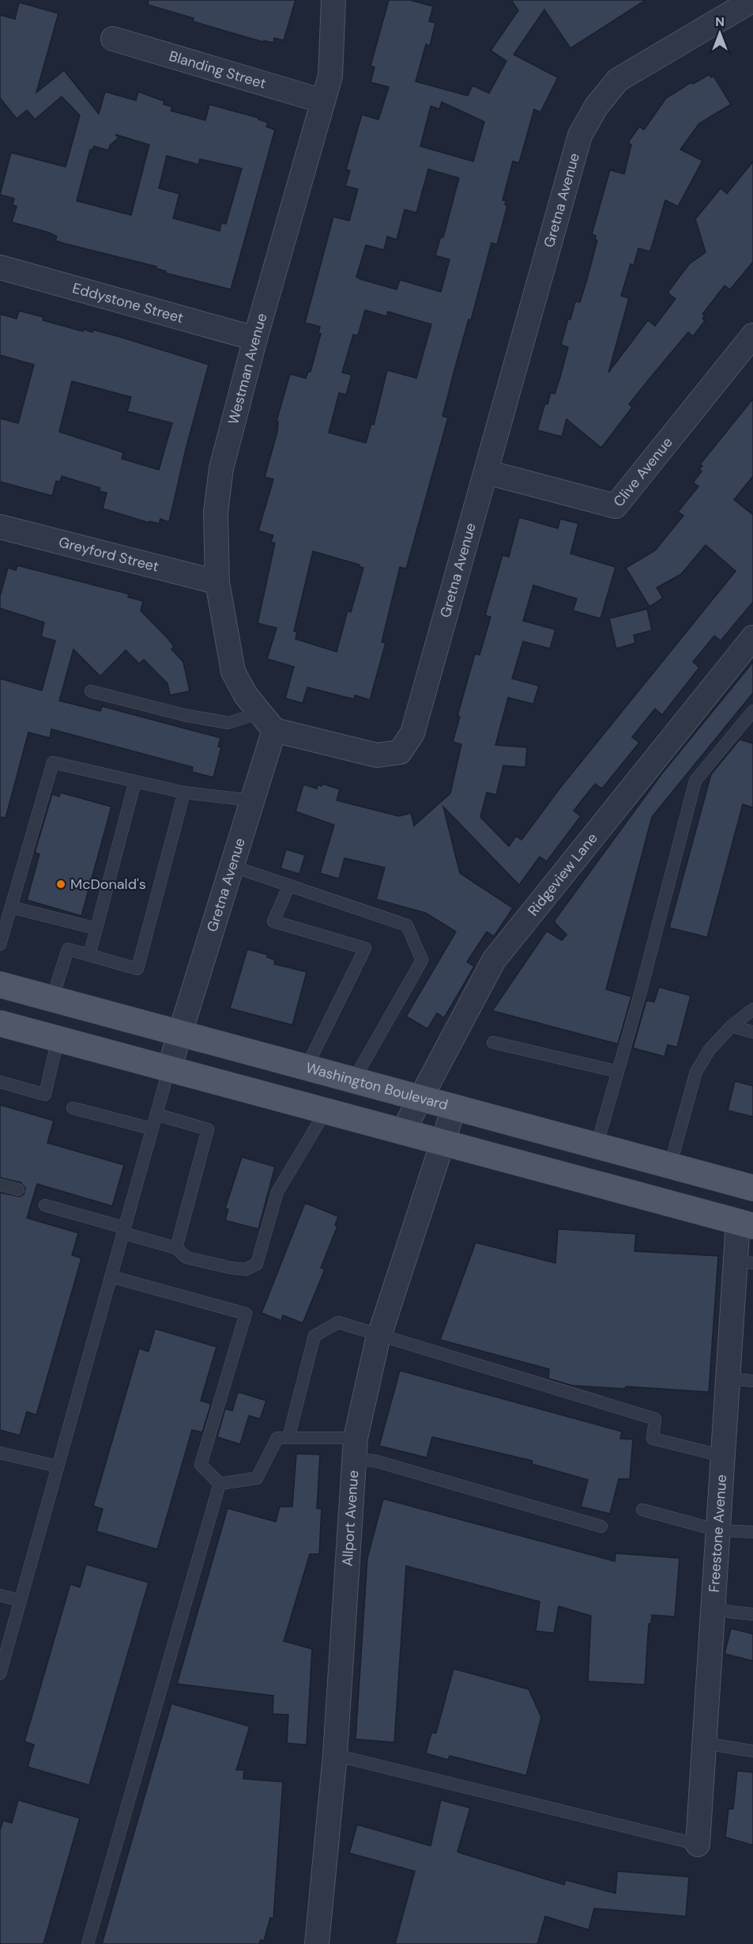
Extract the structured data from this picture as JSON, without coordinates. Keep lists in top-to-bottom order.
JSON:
{
  "streets": {
    "main road": ["Washington Boulevard"],
    "street": [
      "Blanding Street",
      "Gretna Avenue",
      "Eddystone Street",
      "Westman Avenue",
      "Clive Avenue",
      "Greyford Street",
      "Ridgeview Lane",
      "Allport Avenue",
      "Freestone Avenue"
    ]
  },
  "crossings": [
    ["Blanding Street", "Westman Avenue"],
    ["Gretna Avenue", "Westman Avenue"],
    ["Gretna Avenue", "Clive Avenue"],
    ["Gretna Avenue", "Washington Boulevard"],
    ["Eddystone Street", "Westman Avenue"],
    ["Westman Avenue", "Greyford Street"],
    ["Ridgeview Lane", "Washington Boulevard"],
    ["Washington Boulevard", "Allport Avenue"]
  ],
  "places": ["McDonald's"],
  "north": "top"
}
